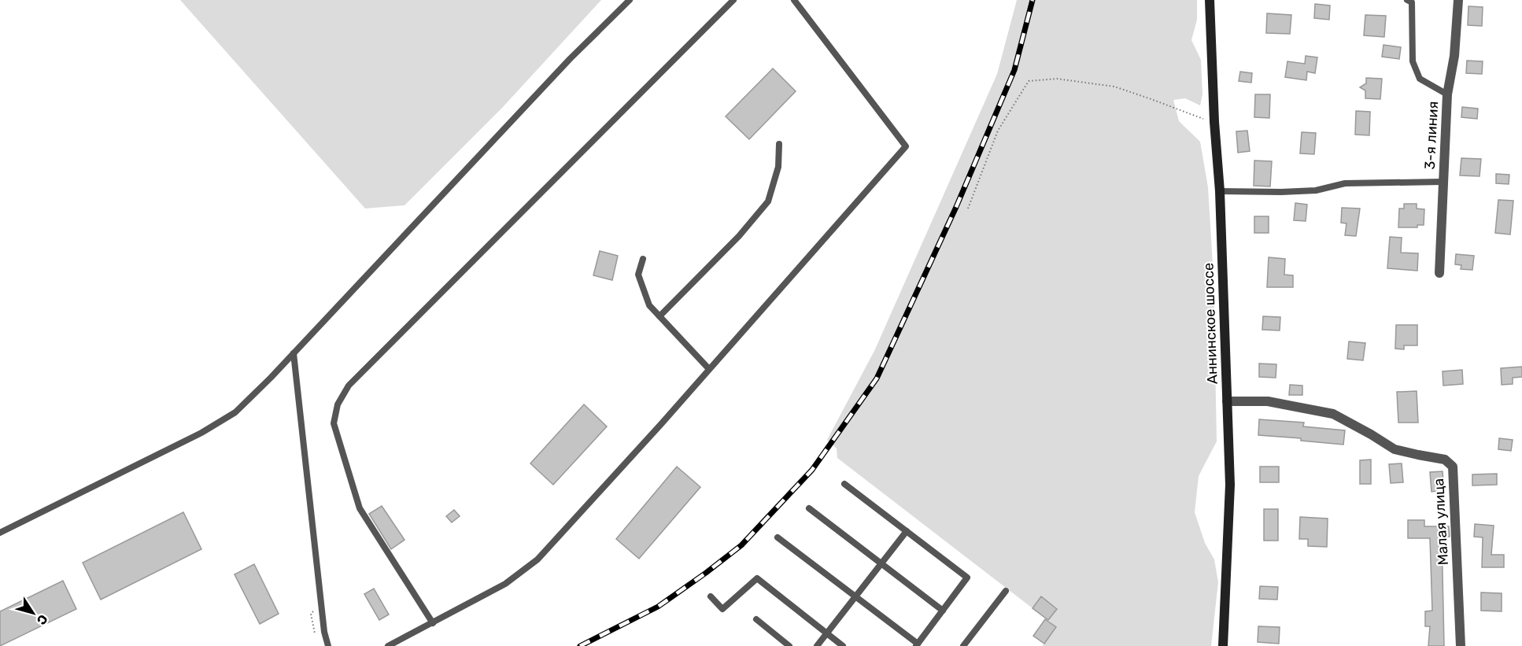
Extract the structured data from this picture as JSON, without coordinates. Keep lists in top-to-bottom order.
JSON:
{
  "streets": {
    "main road": ["Аннинское шоссе"],
    "street": ["3-я линия", "Малая улица"]
  },
  "crossings": [
    ["Аннинское шоссе", "Малая улица"]
  ],
  "north": "bottom right"
}
